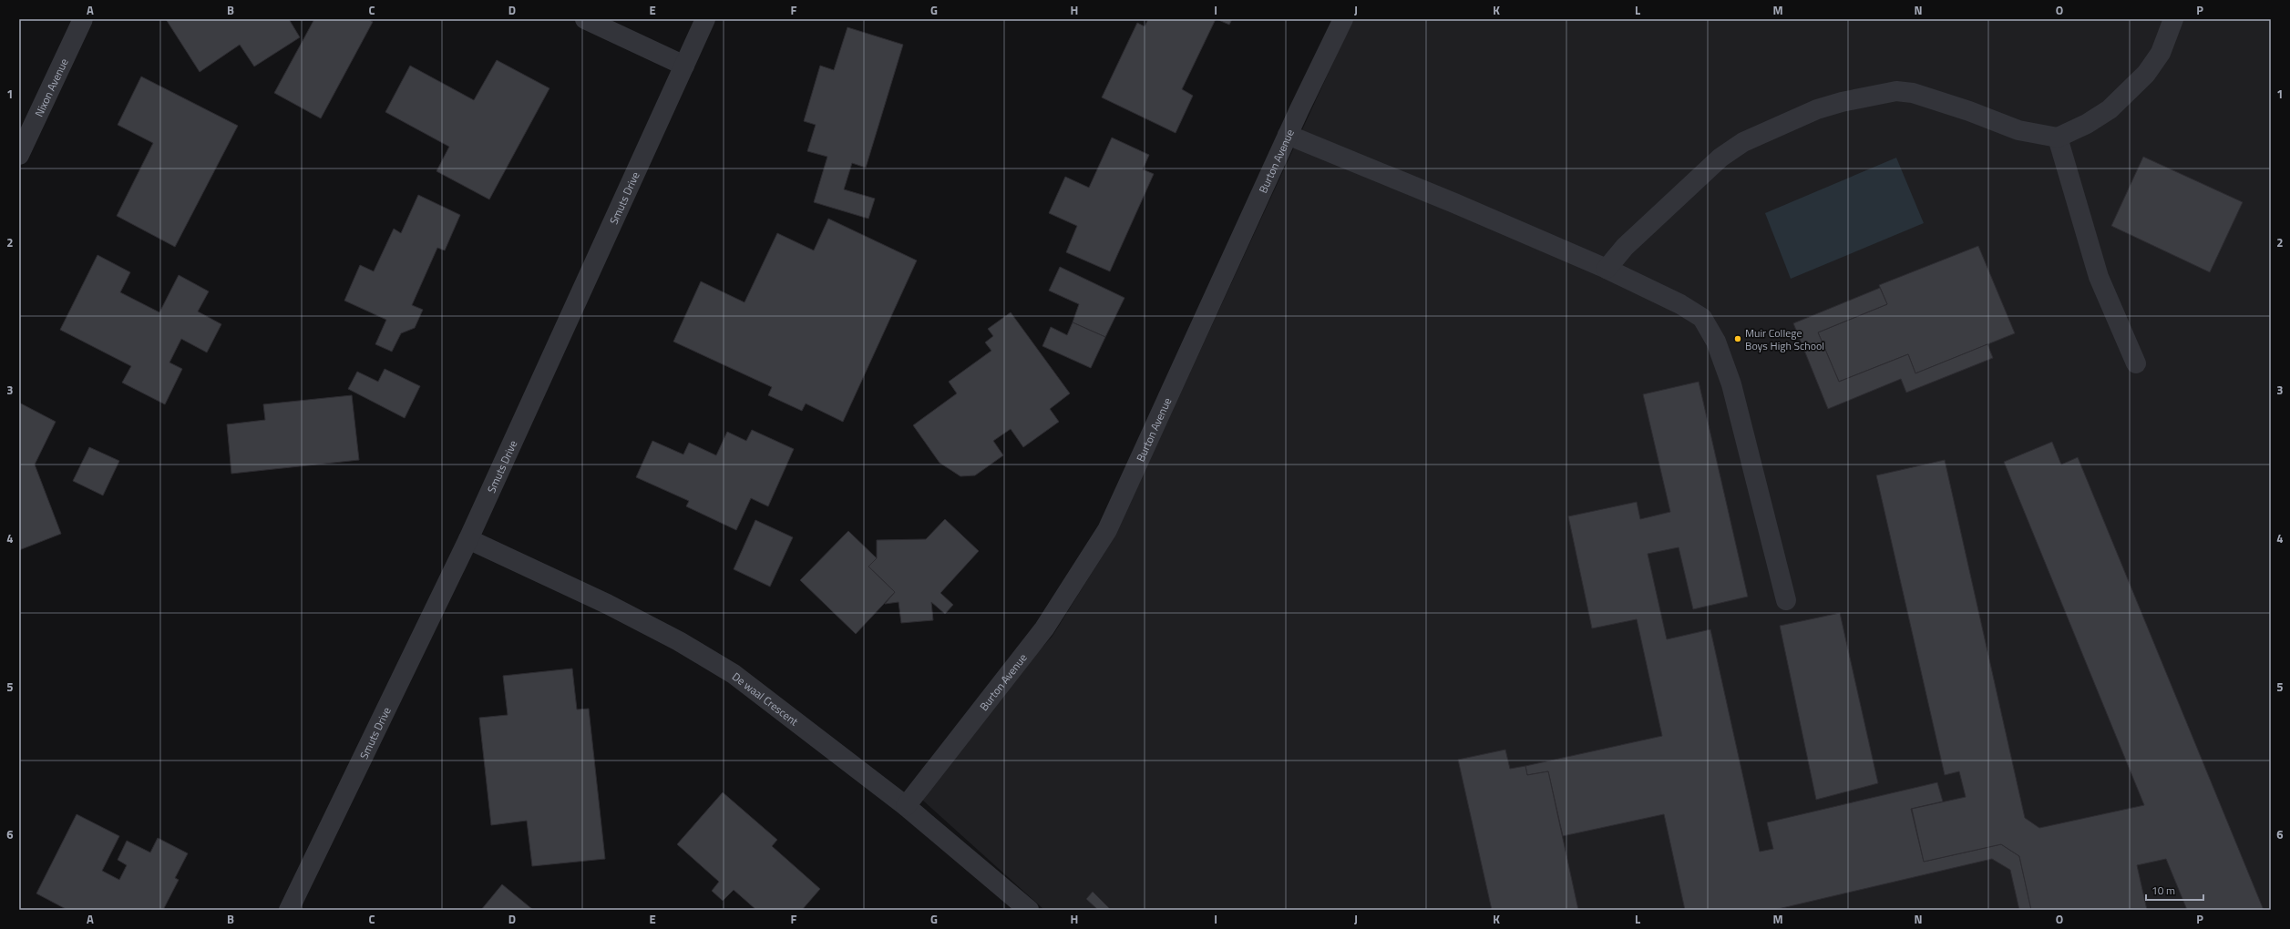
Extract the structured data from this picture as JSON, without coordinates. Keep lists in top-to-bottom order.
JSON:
{
  "streets": {
    "street": [
      "Nixon Avenue",
      "Burton Avenue",
      "Smuts Drive",
      "De waal Crescent"
    ]
  },
  "crossings": [
    ["Burton Avenue", "De waal Crescent"],
    ["Smuts Drive", "De waal Crescent"]
  ],
  "places": ["Muir College Boys High School"],
  "scale_bar": "10 m",
  "grid": {
    "columns": [
      "A",
      "B",
      "C",
      "D",
      "E",
      "F",
      "G",
      "H",
      "I",
      "J",
      "K",
      "L",
      "M",
      "N",
      "O",
      "P"
    ],
    "rows": [
      "1",
      "2",
      "3",
      "4",
      "5",
      "6"
    ]
  }
}
